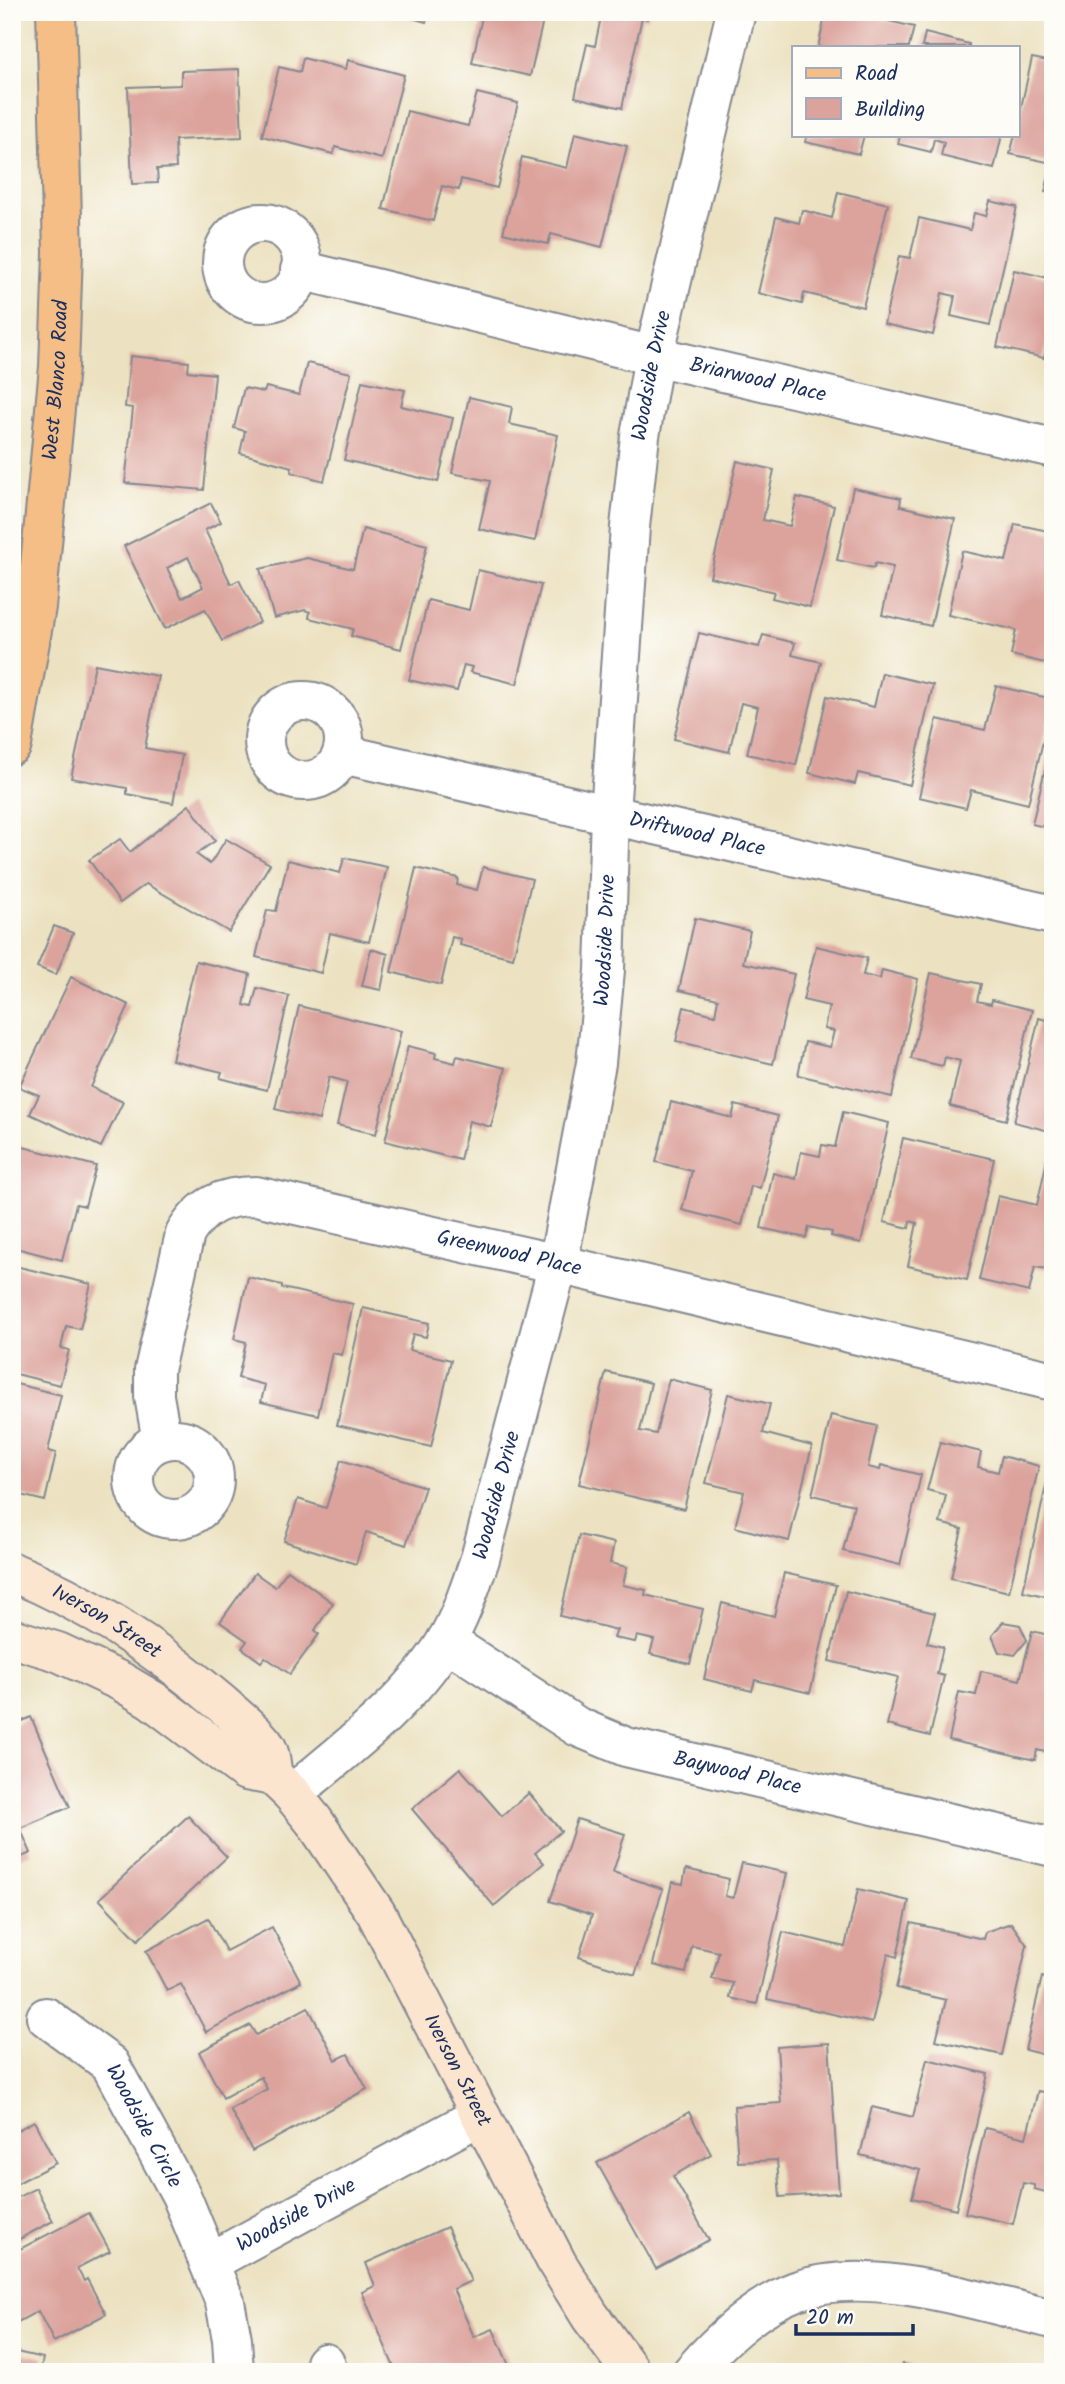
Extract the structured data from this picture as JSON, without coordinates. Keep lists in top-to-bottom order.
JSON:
{
  "streets": {
    "main road": ["West Blanco Road"],
    "street": [
      "Woodside Drive",
      "Briarwood Place",
      "Driftwood Place",
      "Greenwood Place",
      "Iverson Street",
      "Baywood Place",
      "Woodside Circle"
    ]
  },
  "crossings": [
    ["Woodside Drive", "Briarwood Place"],
    ["Woodside Drive", "Driftwood Place"],
    ["Woodside Drive", "Greenwood Place"],
    ["Woodside Drive", "Iverson Street"],
    ["Woodside Drive", "Baywood Place"],
    ["Woodside Drive", "Woodside Circle"]
  ],
  "legend": ["Road", "Building"],
  "scale_bar": "20 m"
}
